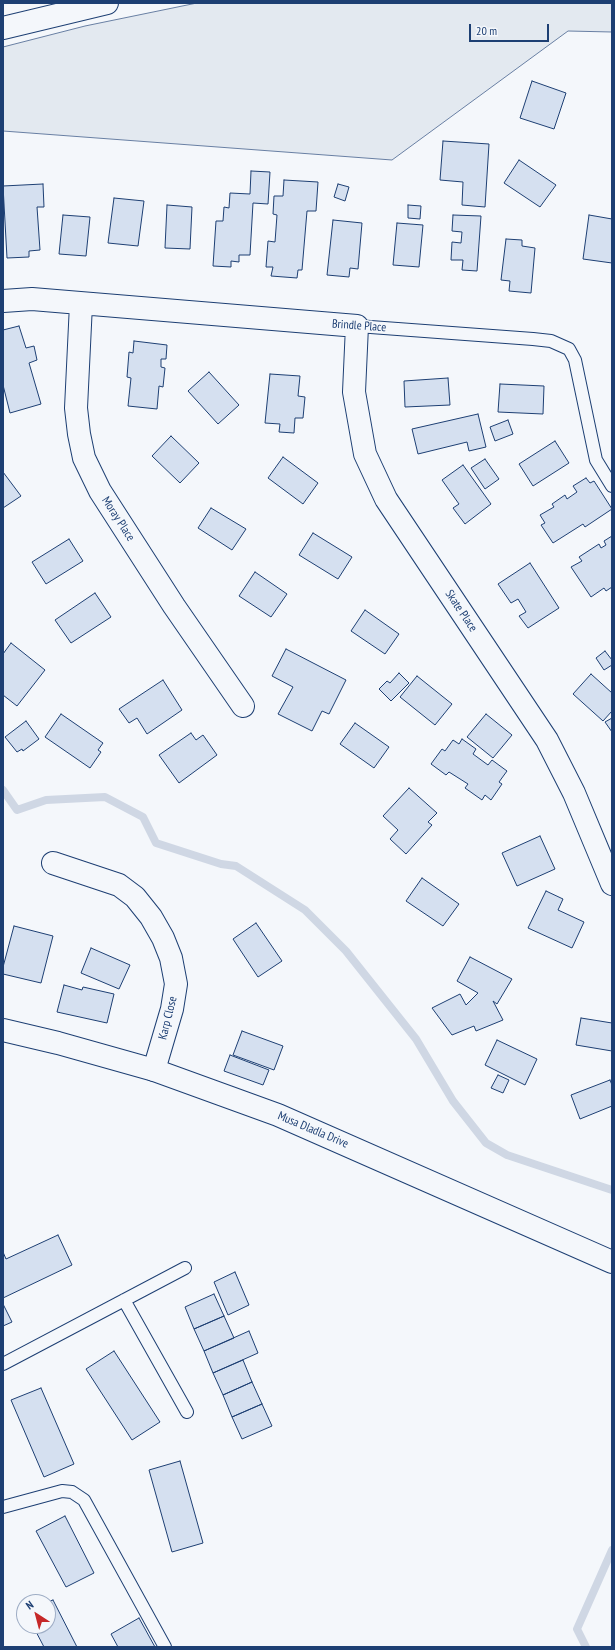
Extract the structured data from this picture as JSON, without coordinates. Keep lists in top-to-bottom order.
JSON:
{
  "streets": {
    "street": [
      "Brindle Place",
      "Moray Place",
      "Skate Place",
      "Karp Close",
      "Musa Dladla Drive"
    ]
  },
  "crossings": [
    ["Brindle Place", "Moray Place"],
    ["Brindle Place", "Skate Place"],
    ["Karp Close", "Musa Dladla Drive"]
  ],
  "scale_bar": "20 m",
  "north": "top left"
}
